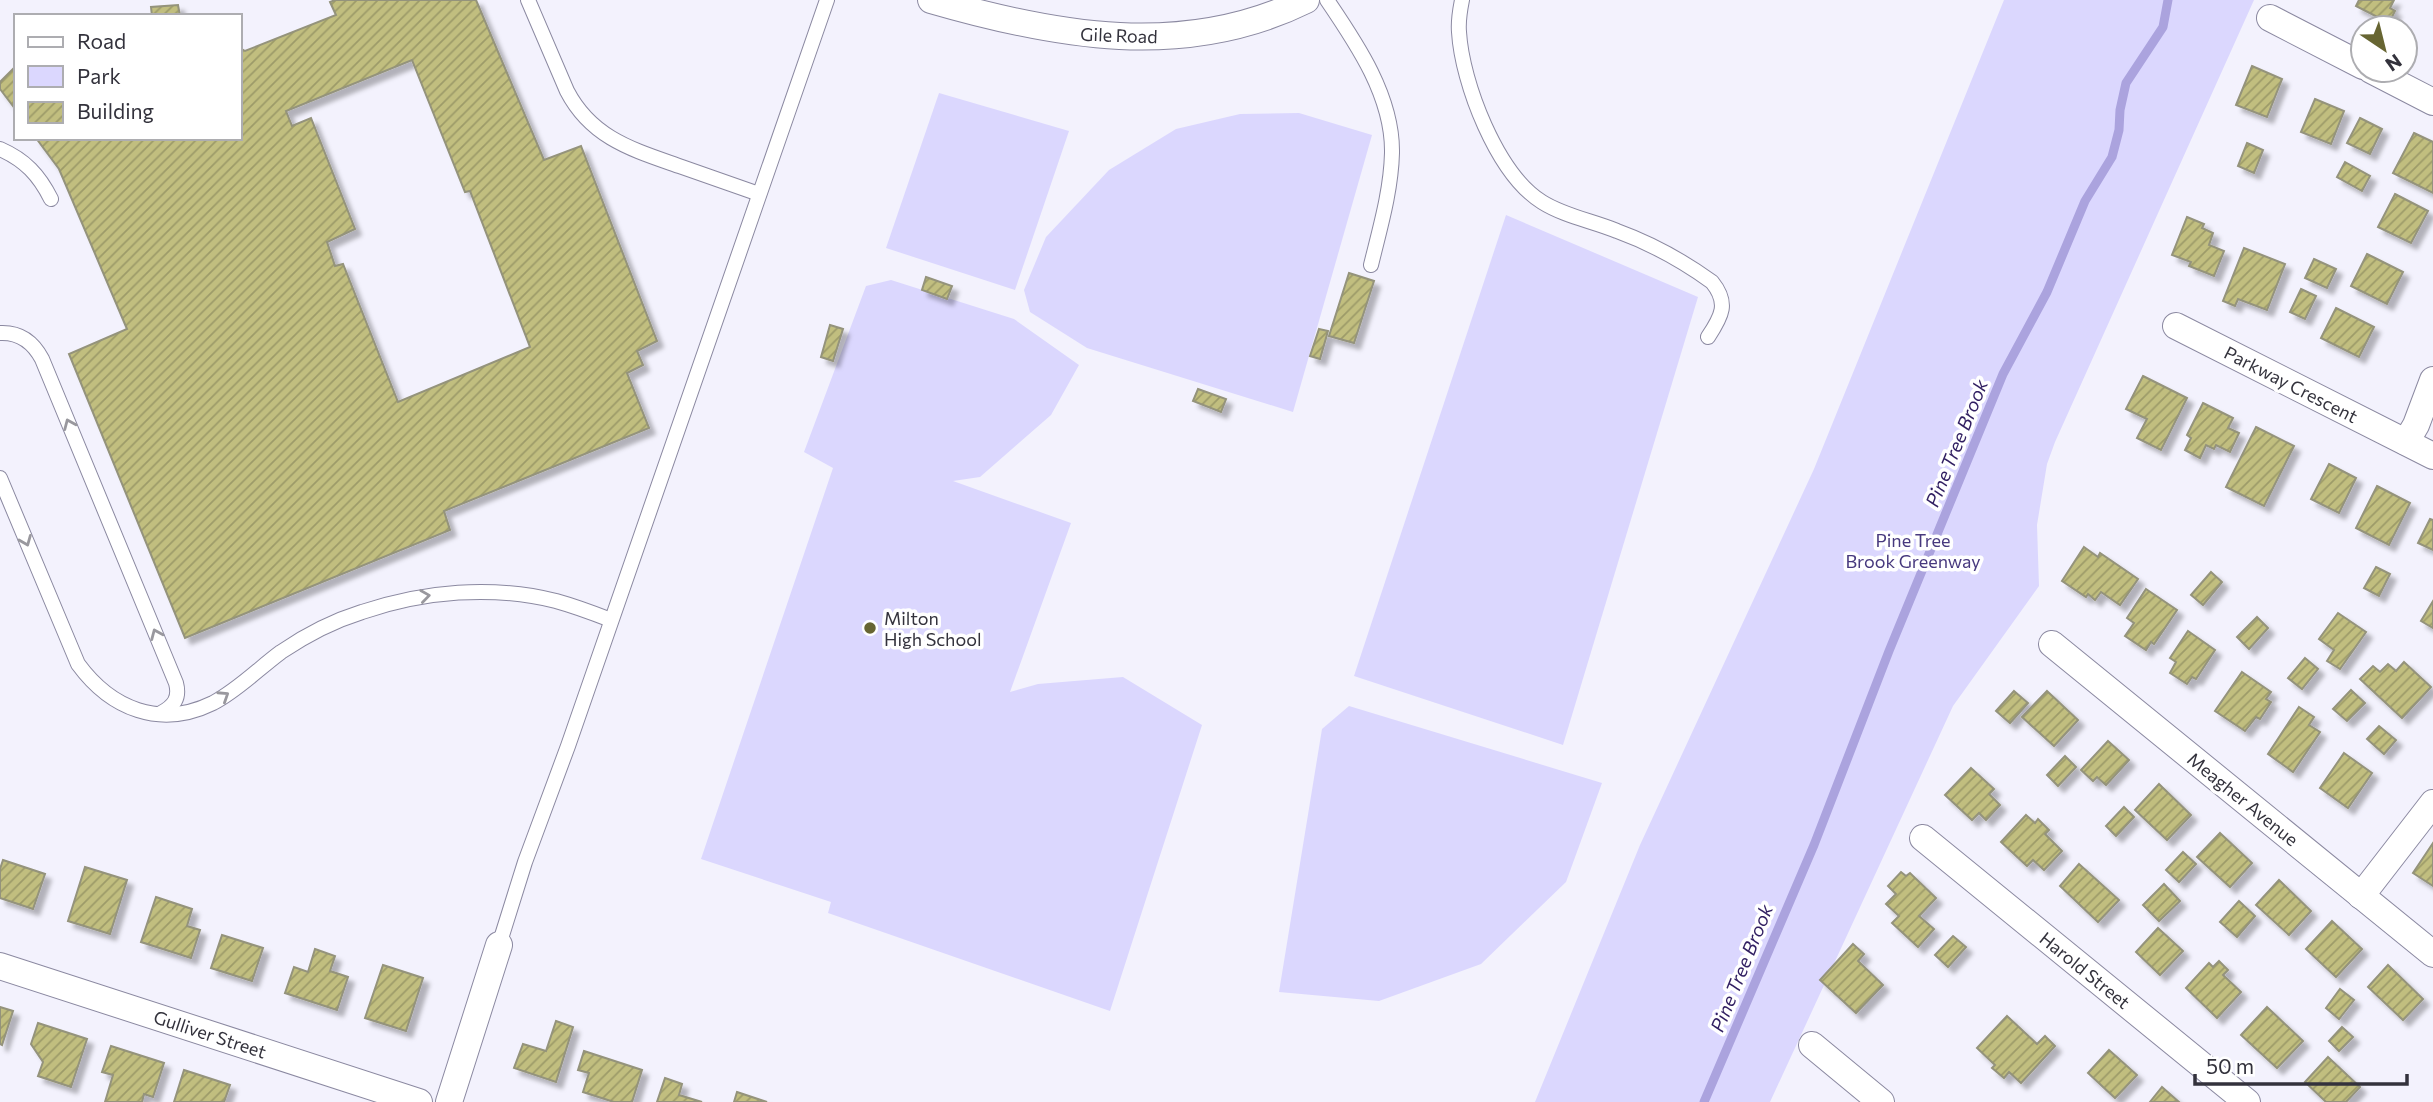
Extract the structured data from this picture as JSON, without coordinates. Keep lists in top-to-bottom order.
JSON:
{
  "streets": {
    "street": [
      "Gile Road",
      "Parkway Crescent",
      "Meagher Avenue",
      "Harold Street",
      "Gulliver Street"
    ]
  },
  "water": ["Pine Tree Brook"],
  "parks": ["Pine Tree Brook Greenway"],
  "places": ["Milton High School"],
  "legend": ["Road", "Park", "Building"],
  "scale_bar": "50 m",
  "north": "bottom right"
}
